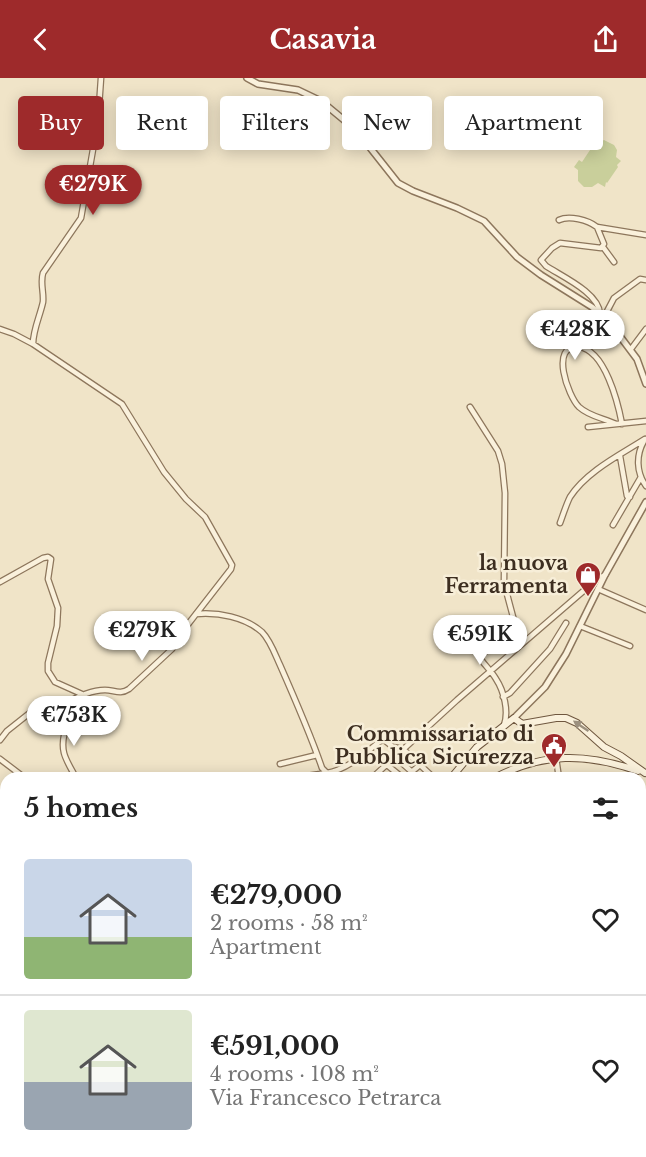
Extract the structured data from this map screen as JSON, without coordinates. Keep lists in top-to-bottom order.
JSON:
{
  "places": {
    "shop": ["la nuova Ferramenta"],
    "public building": ["Commissariato di Pubblica Sicurezza"]
  },
  "page": {
    "header": "Casavia",
    "chip": [
      "Buy",
      "Rent",
      "Filters",
      "New",
      "Apartment"
    ],
    "price": [
      "€279K",
      "€428K",
      "€279K",
      "€591K",
      "€753K"
    ],
    "heading": "5 homes",
    "list": [
      {
        "name": "€279,000",
        "note": "2 rooms · 58 m² · Apartment"
      },
      {
        "name": "€591,000",
        "note": "4 rooms · 108 m² · Via Francesco Petrarca"
      }
    ]
  }
}
